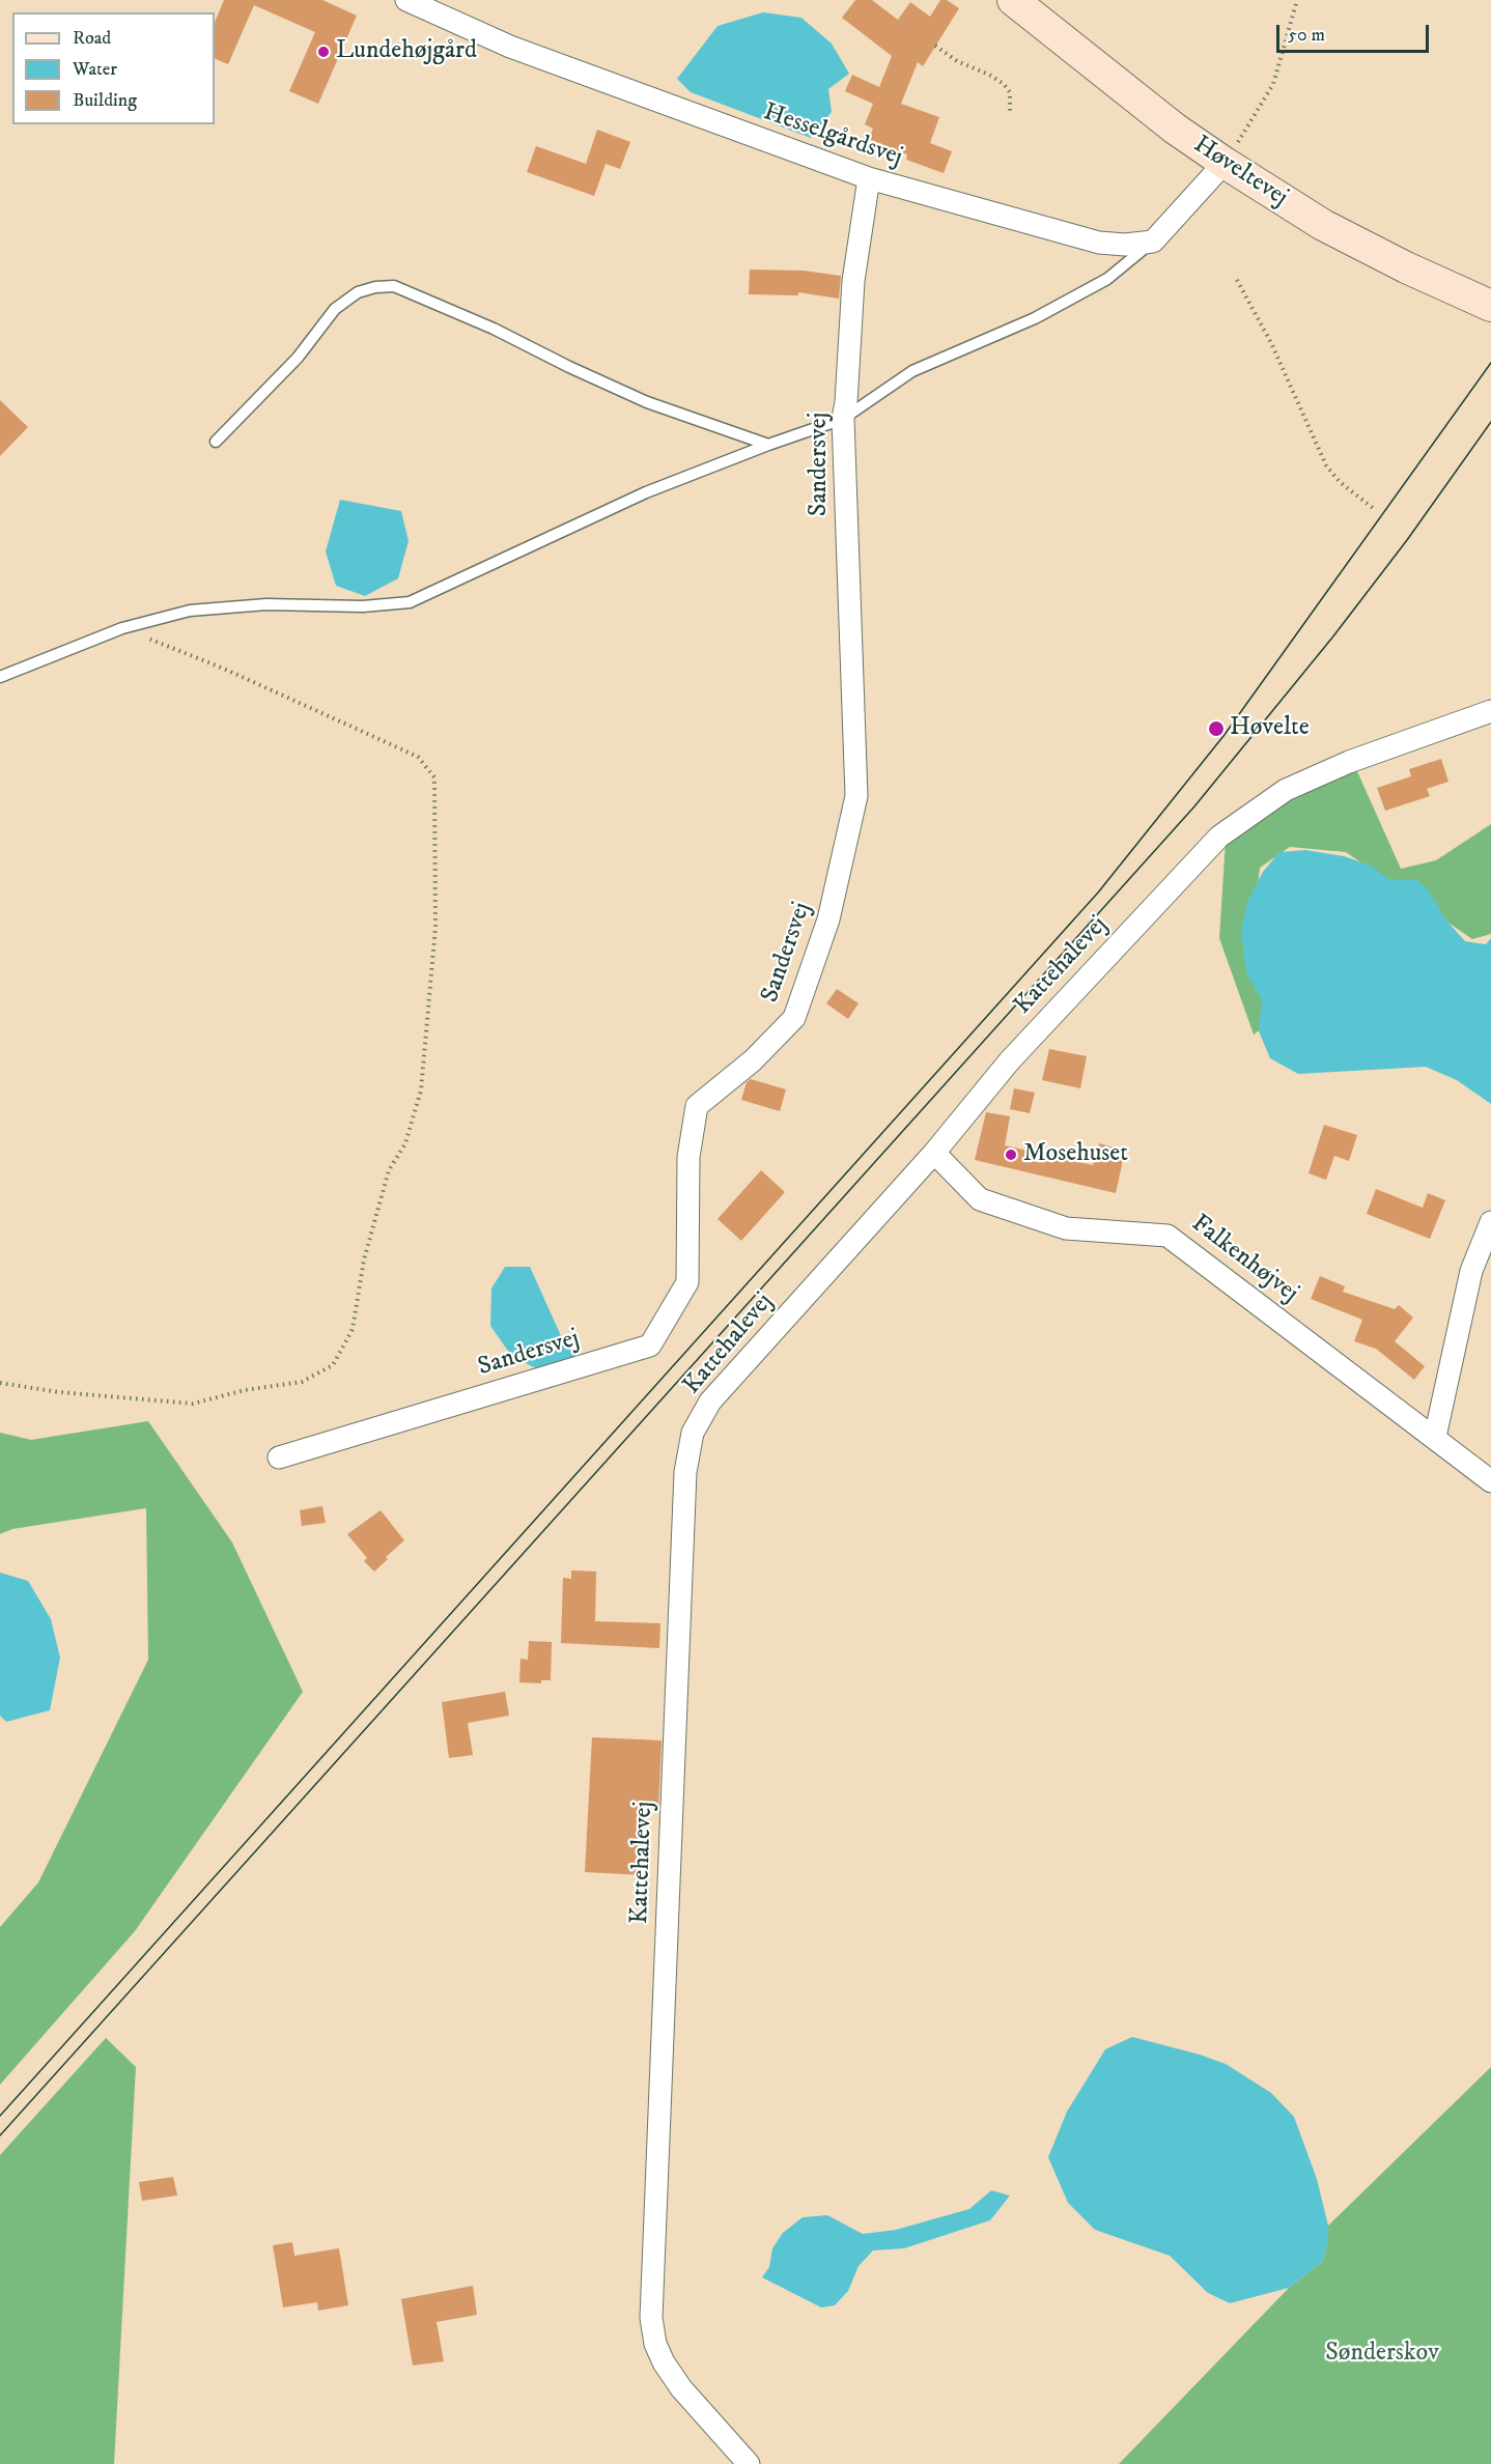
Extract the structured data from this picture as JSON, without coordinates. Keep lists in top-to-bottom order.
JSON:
{
  "streets": {
    "street": [
      "Hesselgårdsvej",
      "Høveltevej",
      "Sandersvej",
      "Kattehalevej",
      "Falkenhøjvej"
    ]
  },
  "crossings": [
    ["Hesselgårdsvej", "Sandersvej"],
    ["Kattehalevej", "Falkenhøjvej"]
  ],
  "parks": ["Sønderskov"],
  "places": ["Lundehøjgård", "Høvelte", "Mosehuset"],
  "legend": ["Road", "Water", "Building"],
  "scale_bar": "50 m"
}
